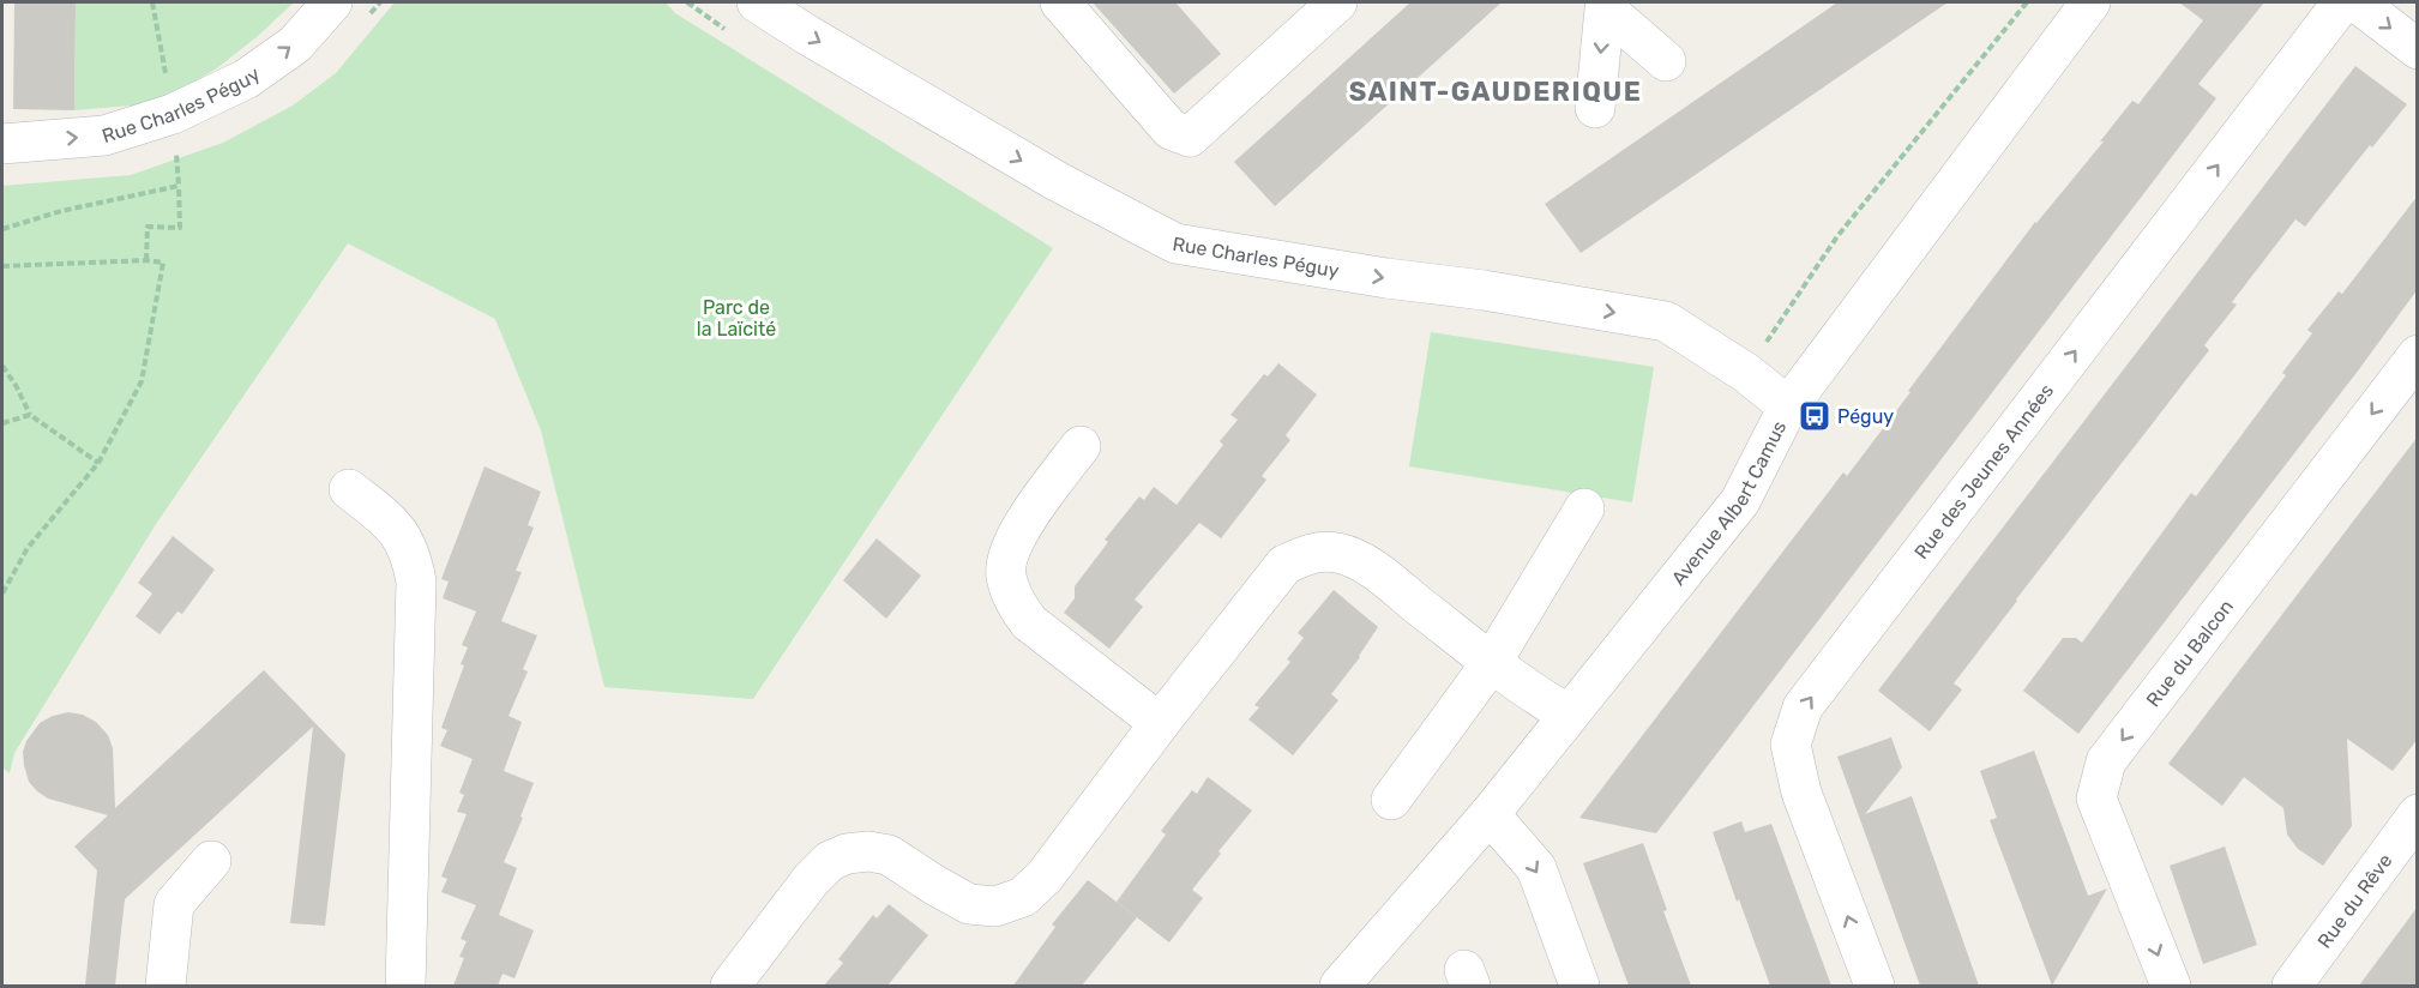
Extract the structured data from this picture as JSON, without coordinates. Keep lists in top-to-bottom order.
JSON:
{
  "streets": {
    "street": [
      "Rue Charles Péguy",
      "Rue des Jeunes Années",
      "Avenue Albert Camus",
      "Rue du Balcon",
      "Rue du Rêve"
    ]
  },
  "crossings": [
    ["Rue Charles Péguy", "Avenue Albert Camus"]
  ],
  "one_way": ["Rue Charles Péguy", "Rue des Jeunes Années", "Rue du Balcon"],
  "districts": ["SAINT-GAUDERIQUE"],
  "parks": ["Parc de la Laïcité"],
  "places": {
    "bus stop": ["Péguy"]
  }
}
